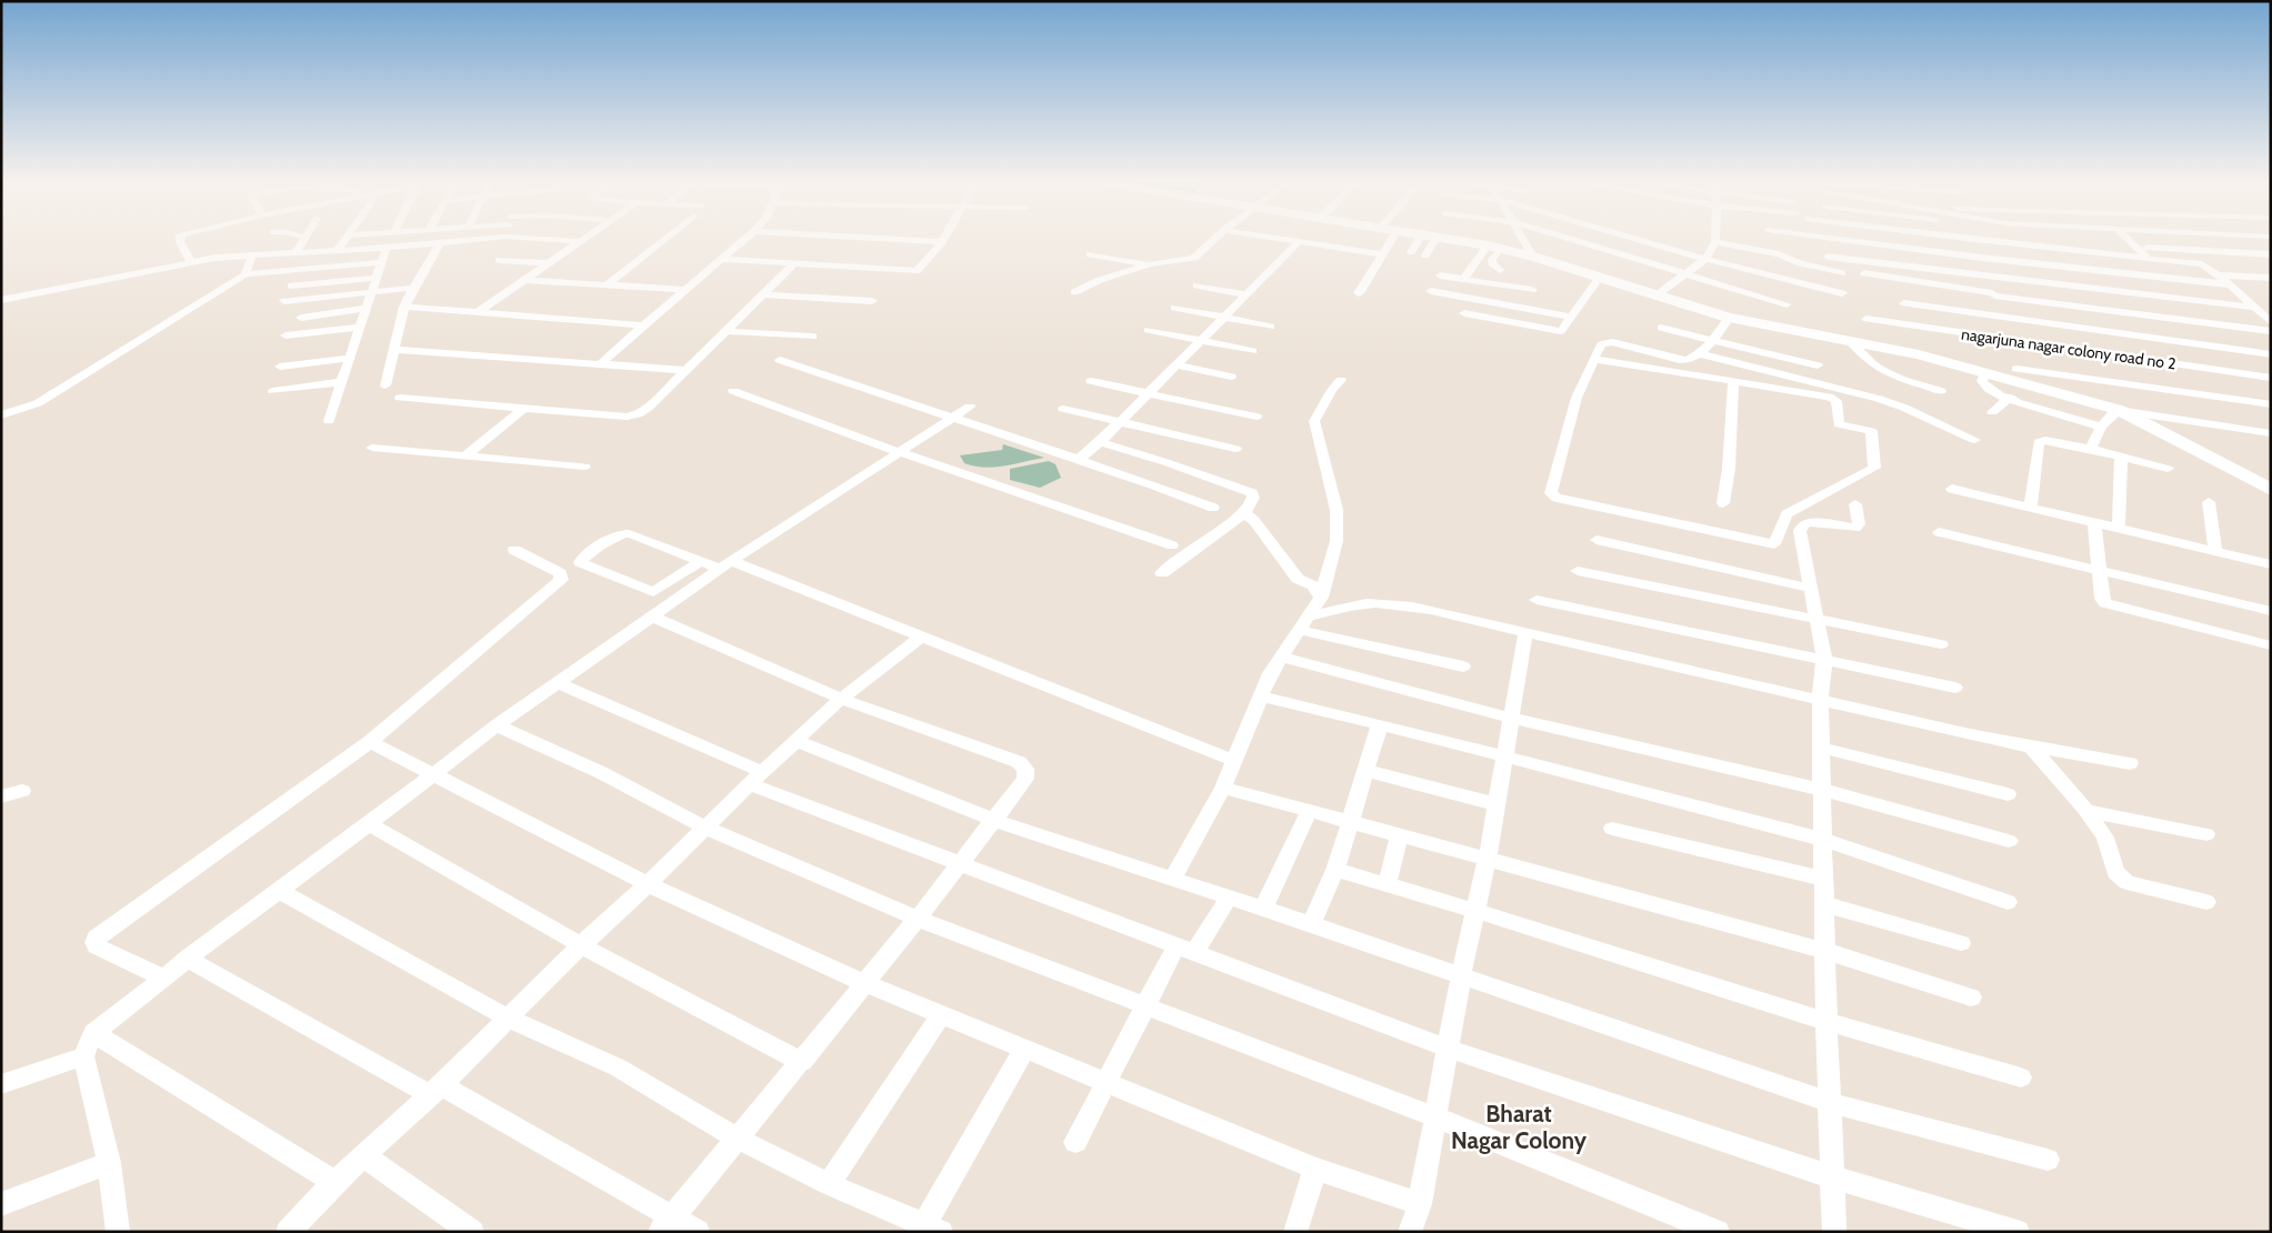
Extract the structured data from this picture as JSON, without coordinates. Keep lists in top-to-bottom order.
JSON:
{
  "streets": {
    "street": ["nagarjuna nagar colony road no 2"]
  },
  "districts": ["Bharat Nagar Colony"]
}
